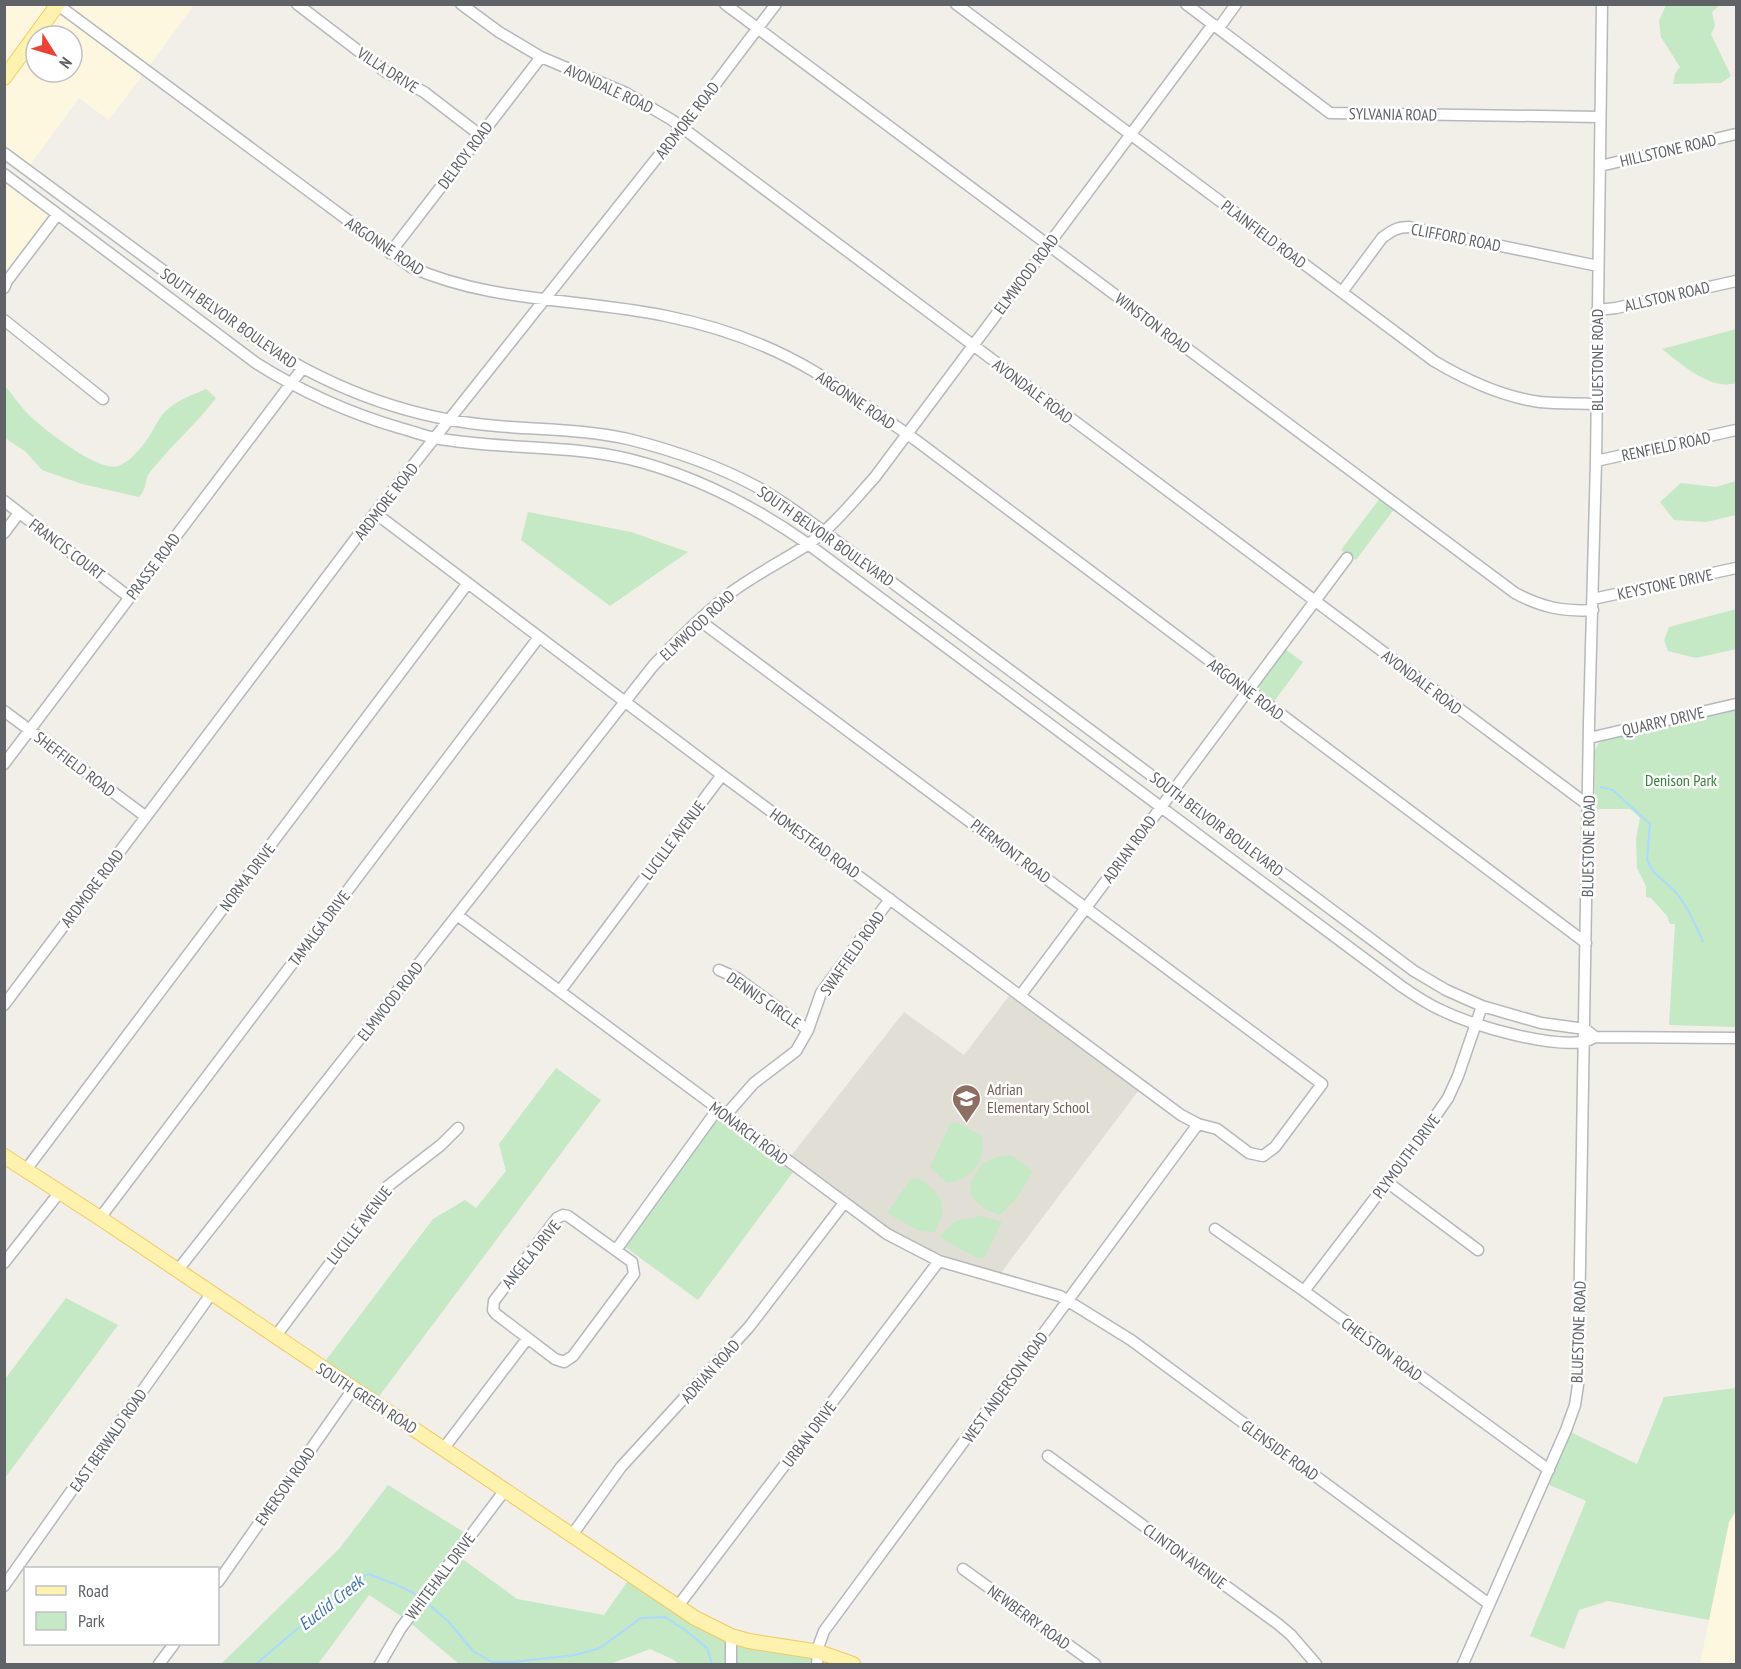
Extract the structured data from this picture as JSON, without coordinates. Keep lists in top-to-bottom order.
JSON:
{
  "streets": {
    "main road": ["SOUTH GREEN ROAD"],
    "street": [
      "VILLA DRIVE",
      "AVONDALE ROAD",
      "SYLVANIA ROAD",
      "ARDMORE ROAD",
      "HILLSTONE ROAD",
      "DELROY ROAD",
      "PLAINFIELD ROAD",
      "CLIFFORD ROAD",
      "ARGONNE ROAD",
      "ELMWOOD ROAD",
      "ALLSTON ROAD",
      "SOUTH BELVOIR BOULEVARD",
      "WINSTON ROAD",
      "BLUESTONE ROAD",
      "RENFIELD ROAD",
      "FRANCIS COURT",
      "PRASSE ROAD",
      "KEYSTONE DRIVE",
      "QUARRY DRIVE",
      "SHEFFIELD ROAD",
      "LUCILLE AVENUE",
      "HOMESTEAD ROAD",
      "ADRIAN ROAD",
      "PIERMONT ROAD",
      "NORMA DRIVE",
      "TAMALGA DRIVE",
      "SWAFFIELD ROAD",
      "DENNIS CIRCLE",
      "MONARCH ROAD",
      "PLYMOUTH DRIVE",
      "ANGELA DRIVE",
      "CHELSTON ROAD",
      "WEST ANDERSON ROAD",
      "URBAN DRIVE",
      "EAST BERWALD ROAD",
      "GLENSIDE ROAD",
      "EMERSON ROAD",
      "CLINTON AVENUE",
      "WHITEHALL DRIVE",
      "NEWBERRY ROAD"
    ]
  },
  "crossings": [
    ["VILLA DRIVE", "DELROY ROAD"],
    ["AVONDALE ROAD", "ARDMORE ROAD"],
    ["AVONDALE ROAD", "DELROY ROAD"],
    ["AVONDALE ROAD", "ELMWOOD ROAD"],
    ["AVONDALE ROAD", "BLUESTONE ROAD"],
    ["AVONDALE ROAD", "ADRIAN ROAD"],
    ["SYLVANIA ROAD", "ELMWOOD ROAD"],
    ["SYLVANIA ROAD", "BLUESTONE ROAD"],
    ["ARDMORE ROAD", "ARGONNE ROAD"],
    ["ARDMORE ROAD", "SOUTH BELVOIR BOULEVARD"],
    ["ARDMORE ROAD", "WINSTON ROAD"],
    ["ARDMORE ROAD", "SHEFFIELD ROAD"],
    ["ARDMORE ROAD", "HOMESTEAD ROAD"],
    ["HILLSTONE ROAD", "BLUESTONE ROAD"],
    ["DELROY ROAD", "ARGONNE ROAD"],
    ["PLAINFIELD ROAD", "CLIFFORD ROAD"],
    ["PLAINFIELD ROAD", "ELMWOOD ROAD"],
    ["PLAINFIELD ROAD", "BLUESTONE ROAD"],
    ["CLIFFORD ROAD", "BLUESTONE ROAD"],
    ["ARGONNE ROAD", "ELMWOOD ROAD"],
    ["ARGONNE ROAD", "BLUESTONE ROAD"],
    ["ARGONNE ROAD", "ADRIAN ROAD"],
    ["ELMWOOD ROAD", "SOUTH BELVOIR BOULEVARD"],
    ["ELMWOOD ROAD", "WINSTON ROAD"],
    ["ELMWOOD ROAD", "HOMESTEAD ROAD"],
    ["ELMWOOD ROAD", "PIERMONT ROAD"],
    ["ELMWOOD ROAD", "MONARCH ROAD"],
    ["ELMWOOD ROAD", "SOUTH GREEN ROAD"],
    ["ALLSTON ROAD", "BLUESTONE ROAD"],
    ["SOUTH BELVOIR BOULEVARD", "BLUESTONE ROAD"],
    ["SOUTH BELVOIR BOULEVARD", "PRASSE ROAD"],
    ["SOUTH BELVOIR BOULEVARD", "ADRIAN ROAD"],
    ["SOUTH BELVOIR BOULEVARD", "PLYMOUTH DRIVE"],
    ["WINSTON ROAD", "BLUESTONE ROAD"],
    ["WINSTON ROAD", "KEYSTONE DRIVE"],
    ["BLUESTONE ROAD", "RENFIELD ROAD"],
    ["BLUESTONE ROAD", "KEYSTONE DRIVE"],
    ["BLUESTONE ROAD", "QUARRY DRIVE"],
    ["BLUESTONE ROAD", "CHELSTON ROAD"],
    ["BLUESTONE ROAD", "GLENSIDE ROAD"],
    ["FRANCIS COURT", "PRASSE ROAD"],
    ["PRASSE ROAD", "SHEFFIELD ROAD"],
    ["LUCILLE AVENUE", "HOMESTEAD ROAD"],
    ["LUCILLE AVENUE", "MONARCH ROAD"],
    ["LUCILLE AVENUE", "SOUTH GREEN ROAD"],
    ["HOMESTEAD ROAD", "ADRIAN ROAD"],
    ["HOMESTEAD ROAD", "PIERMONT ROAD"],
    ["HOMESTEAD ROAD", "NORMA DRIVE"],
    ["HOMESTEAD ROAD", "TAMALGA DRIVE"],
    ["HOMESTEAD ROAD", "SWAFFIELD ROAD"],
    ["HOMESTEAD ROAD", "WEST ANDERSON ROAD"],
    ["ADRIAN ROAD", "PIERMONT ROAD"],
    ["ADRIAN ROAD", "MONARCH ROAD"],
    ["ADRIAN ROAD", "SOUTH GREEN ROAD"],
    ["NORMA DRIVE", "SOUTH GREEN ROAD"],
    ["TAMALGA DRIVE", "SOUTH GREEN ROAD"],
    ["SWAFFIELD ROAD", "DENNIS CIRCLE"],
    ["SWAFFIELD ROAD", "MONARCH ROAD"],
    ["SWAFFIELD ROAD", "ANGELA DRIVE"],
    ["MONARCH ROAD", "WEST ANDERSON ROAD"],
    ["MONARCH ROAD", "URBAN DRIVE"],
    ["MONARCH ROAD", "GLENSIDE ROAD"],
    ["PLYMOUTH DRIVE", "CHELSTON ROAD"],
    ["WEST ANDERSON ROAD", "SOUTH GREEN ROAD"],
    ["WEST ANDERSON ROAD", "GLENSIDE ROAD"],
    ["SOUTH GREEN ROAD", "URBAN DRIVE"],
    ["SOUTH GREEN ROAD", "EAST BERWALD ROAD"],
    ["SOUTH GREEN ROAD", "EMERSON ROAD"],
    ["SOUTH GREEN ROAD", "WHITEHALL DRIVE"]
  ],
  "water": ["Euclid Creek"],
  "parks": ["Denison Park"],
  "places": {
    "school or university": ["Adrian Elementary School"]
  },
  "legend": ["Road", "Park"],
  "north": "bottom right"
}
